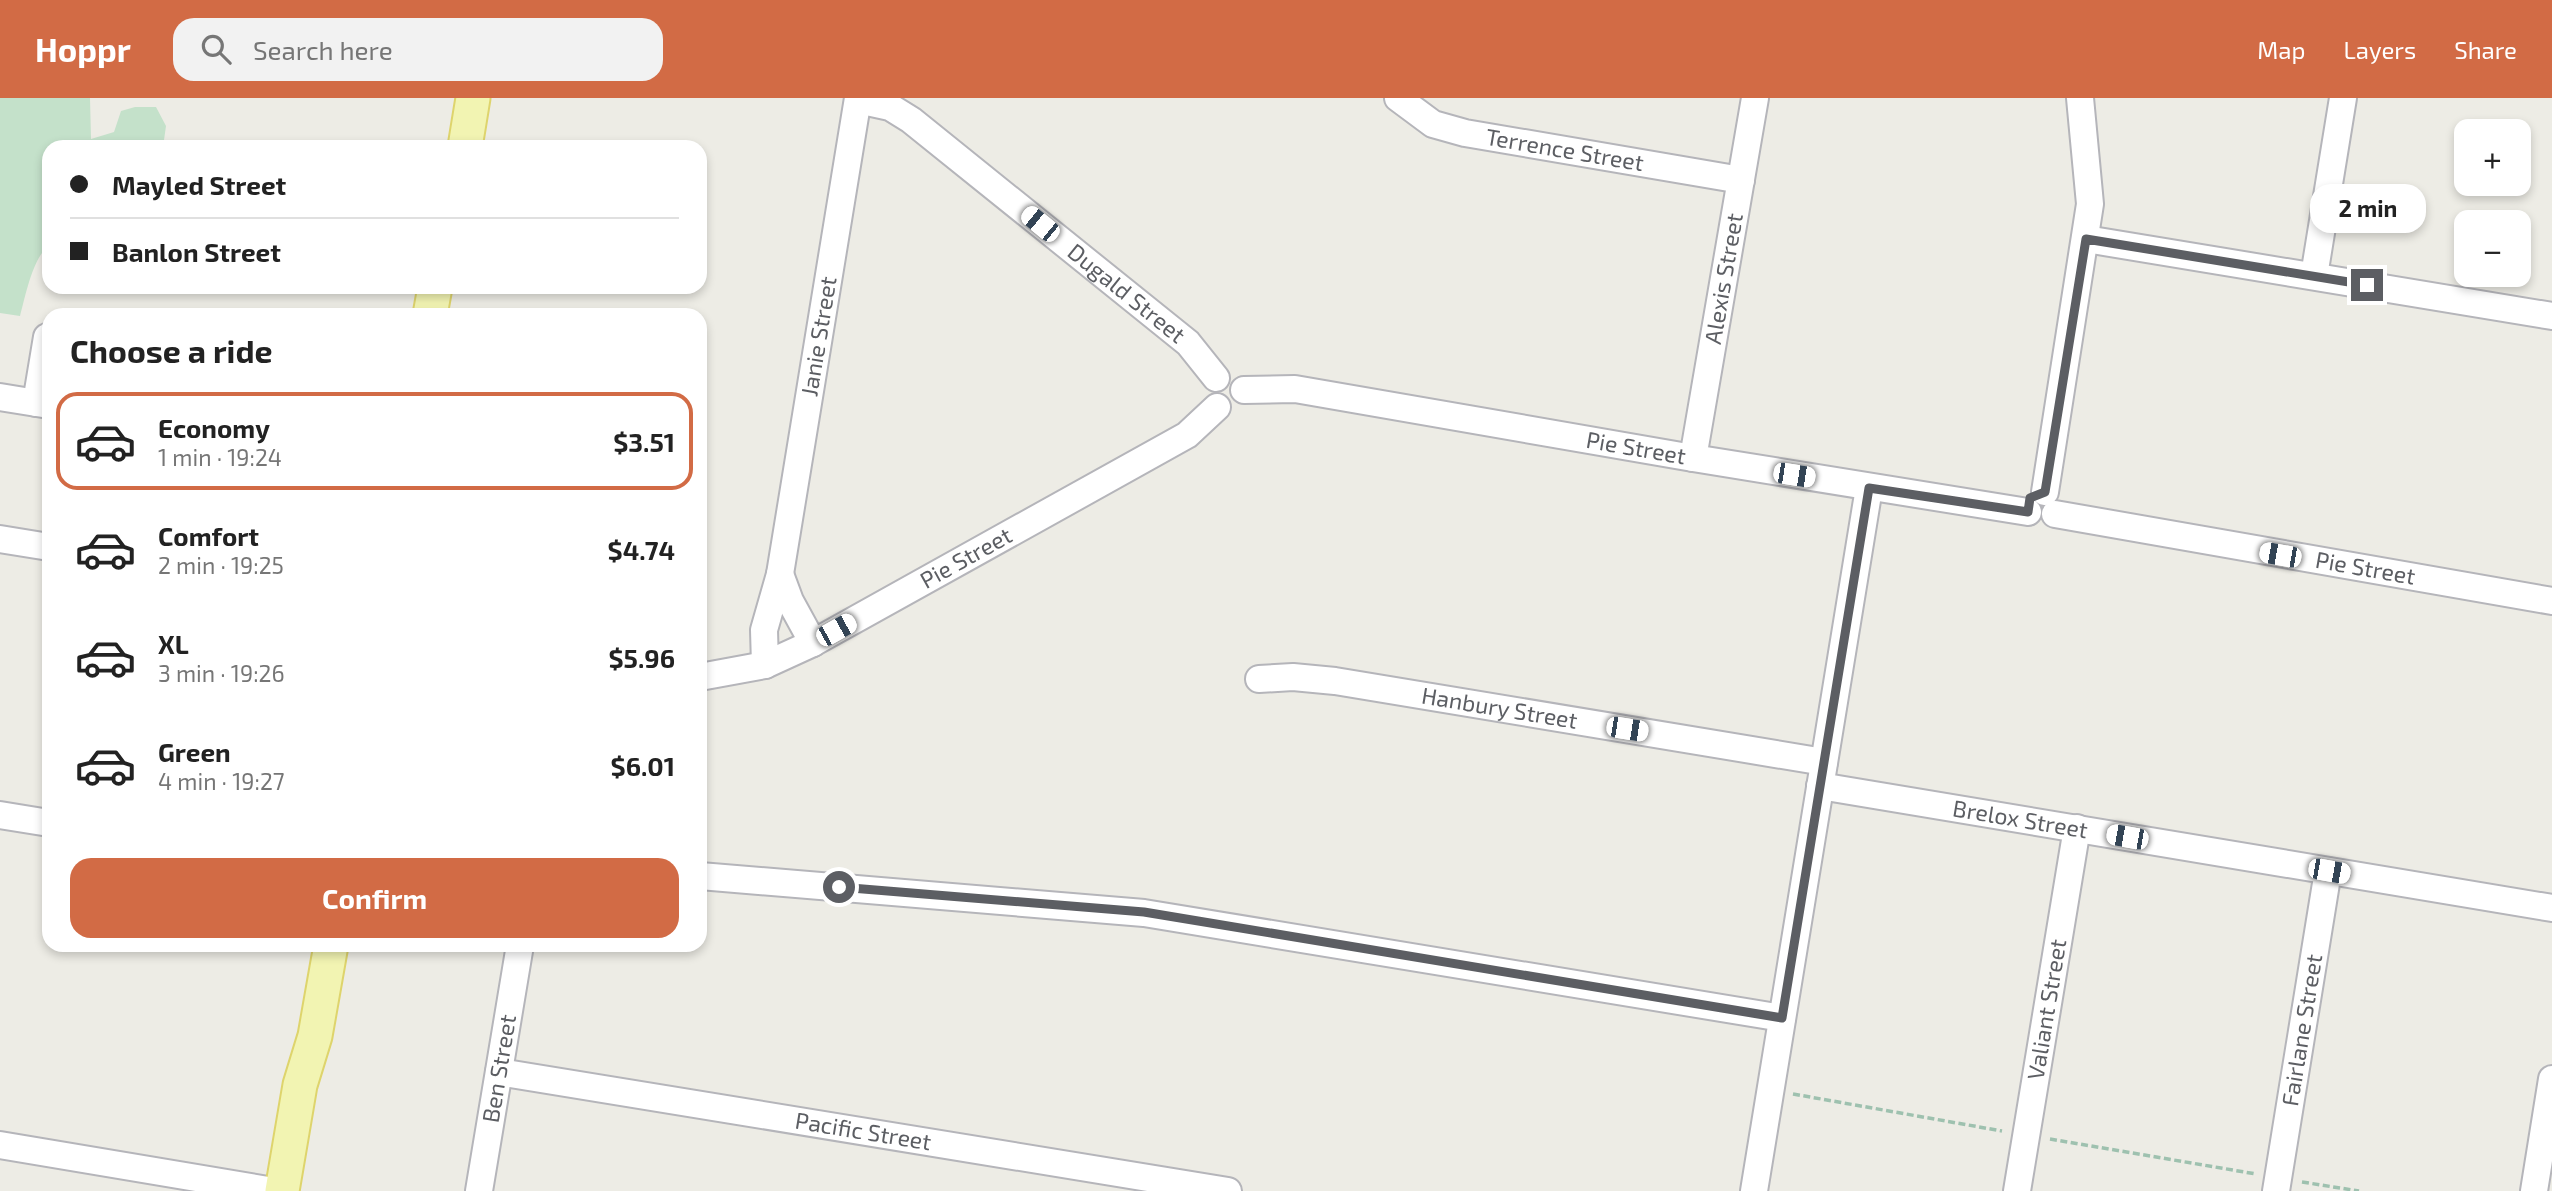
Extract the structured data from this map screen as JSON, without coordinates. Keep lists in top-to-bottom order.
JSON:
{
  "streets": {
    "street": [
      "Terrence Street",
      "Alexis Street",
      "Dugald Street",
      "Janie Street",
      "Pie Street",
      "Hanbury Street",
      "Brelox Street",
      "Valiant Street",
      "Fairlane Street",
      "Ben Street",
      "Pacific Street"
    ]
  },
  "crossings": [
    ["Terrence Street", "Alexis Street"],
    ["Alexis Street", "Pie Street"],
    ["Dugald Street", "Janie Street"],
    ["Dugald Street", "Pie Street"],
    ["Janie Street", "Pie Street"],
    ["Hanbury Street", "Brelox Street"],
    ["Brelox Street", "Valiant Street"],
    ["Brelox Street", "Fairlane Street"],
    ["Ben Street", "Pacific Street"]
  ],
  "page": {
    "header": "Hoppr",
    "search": "Search here",
    "nav": ["Map", "Layers", "Share"],
    "map_buttons": ["+", "−"],
    "banner": ["Mayled Street", "Banlon Street"],
    "bubble": "2 min",
    "heading": "Choose a ride",
    "list": [
      {
        "name": "Economy",
        "note": "1 min · 19:24",
        "value": "$3.51"
      },
      {
        "name": "Comfort",
        "note": "2 min · 19:25",
        "value": "$4.74"
      },
      {
        "name": "XL",
        "note": "3 min · 19:26",
        "value": "$5.96"
      },
      {
        "name": "Green",
        "note": "4 min · 19:27",
        "value": "$6.01"
      }
    ],
    "buttons": "Confirm"
  }
}
